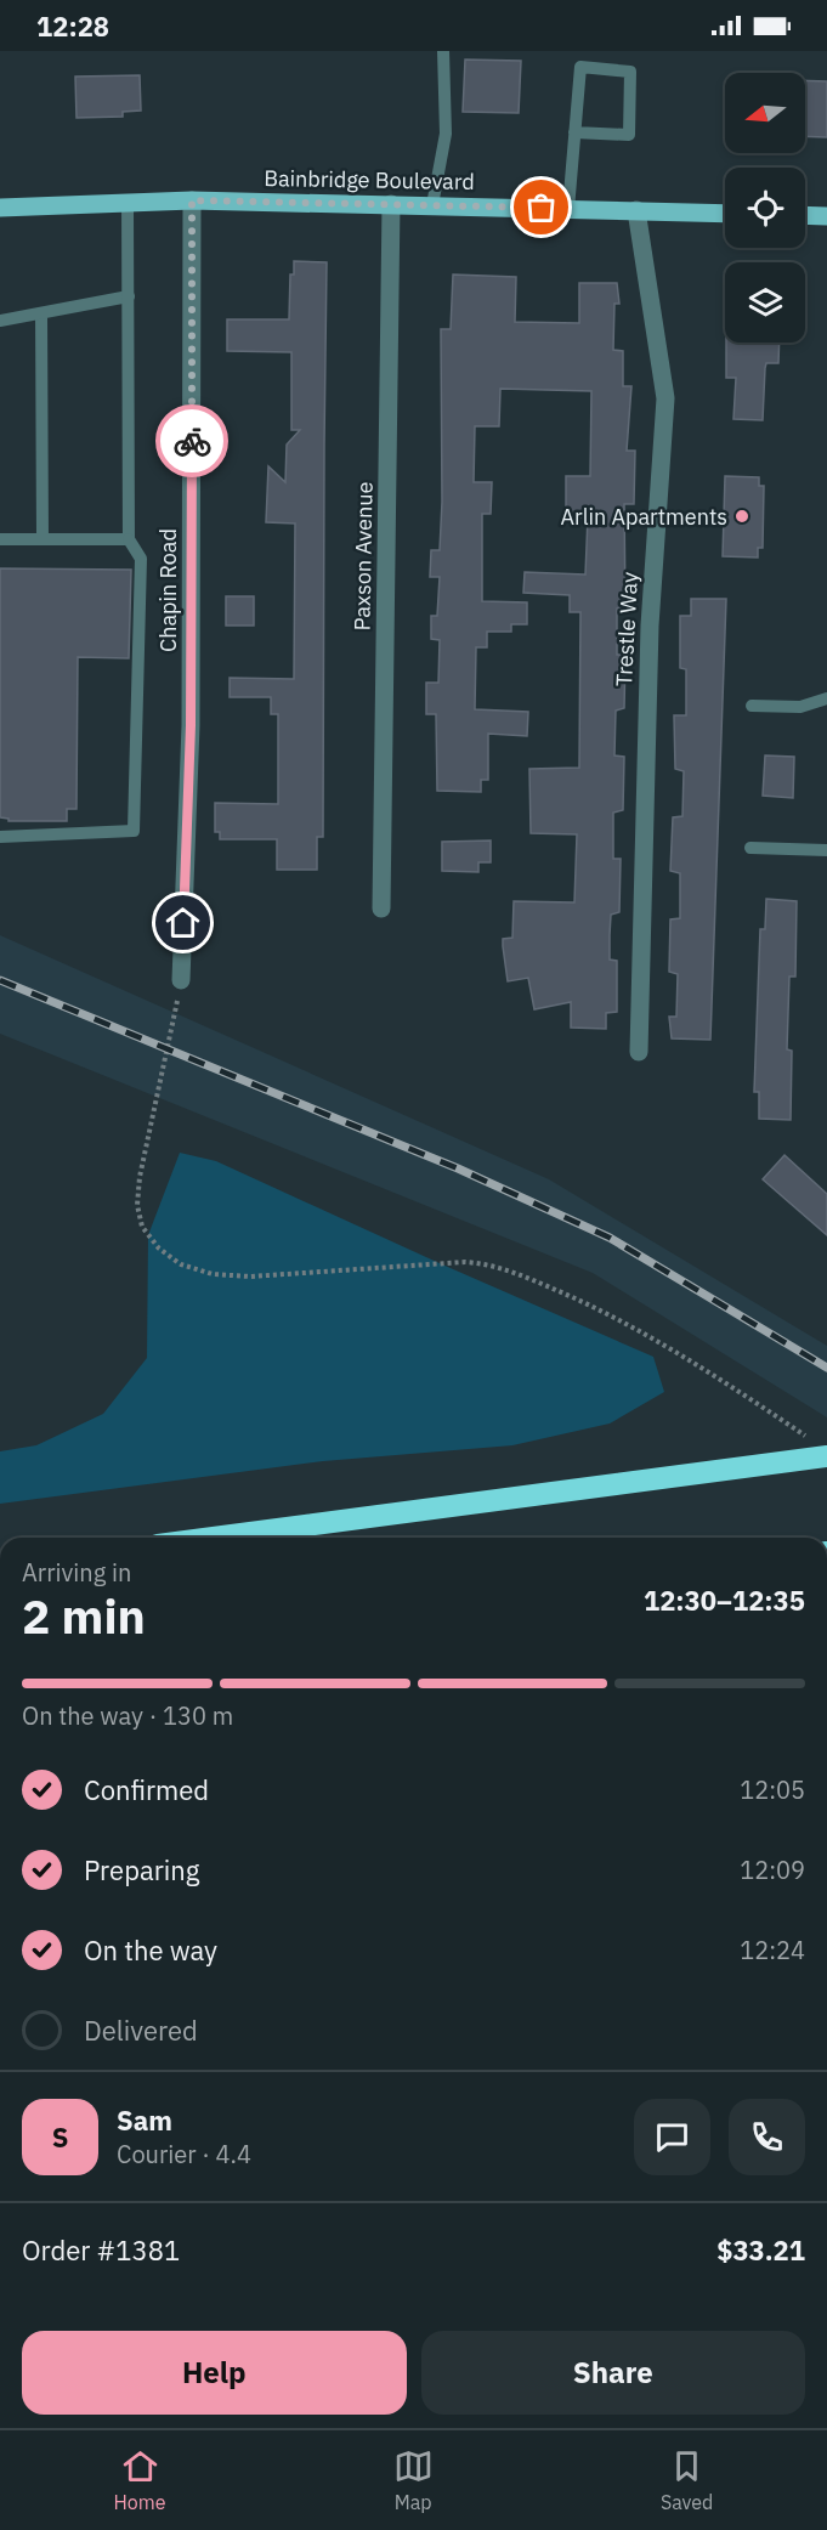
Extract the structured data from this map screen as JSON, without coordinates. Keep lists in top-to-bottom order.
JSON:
{
  "streets": {
    "main road": ["Bainbridge Boulevard"],
    "street": ["Paxson Avenue", "Chapin Road", "Trestle Way"]
  },
  "crossings": [
    ["Bainbridge Boulevard", "Paxson Avenue"],
    ["Bainbridge Boulevard", "Chapin Road"],
    ["Bainbridge Boulevard", "Trestle Way"]
  ],
  "places": ["Arlin Apartments"],
  "north": "left",
  "page": {
    "status": "12:28",
    "heading": ["2 min", "Arriving in", "12:30–12:35"],
    "panel": [
      "Sam",
      "Courier · 4.4",
      "Order #1381",
      "$33.21"
    ],
    "bar": "On the way · 130 m",
    "list": [
      ["Confirmed", "12:05"],
      ["Preparing", "12:09"],
      ["On the way", "12:24"],
      "Delivered"
    ],
    "round": "S",
    "buttons": ["Help", "Share"],
    "tabs": ["Home", "Map", "Saved"]
  }
}
